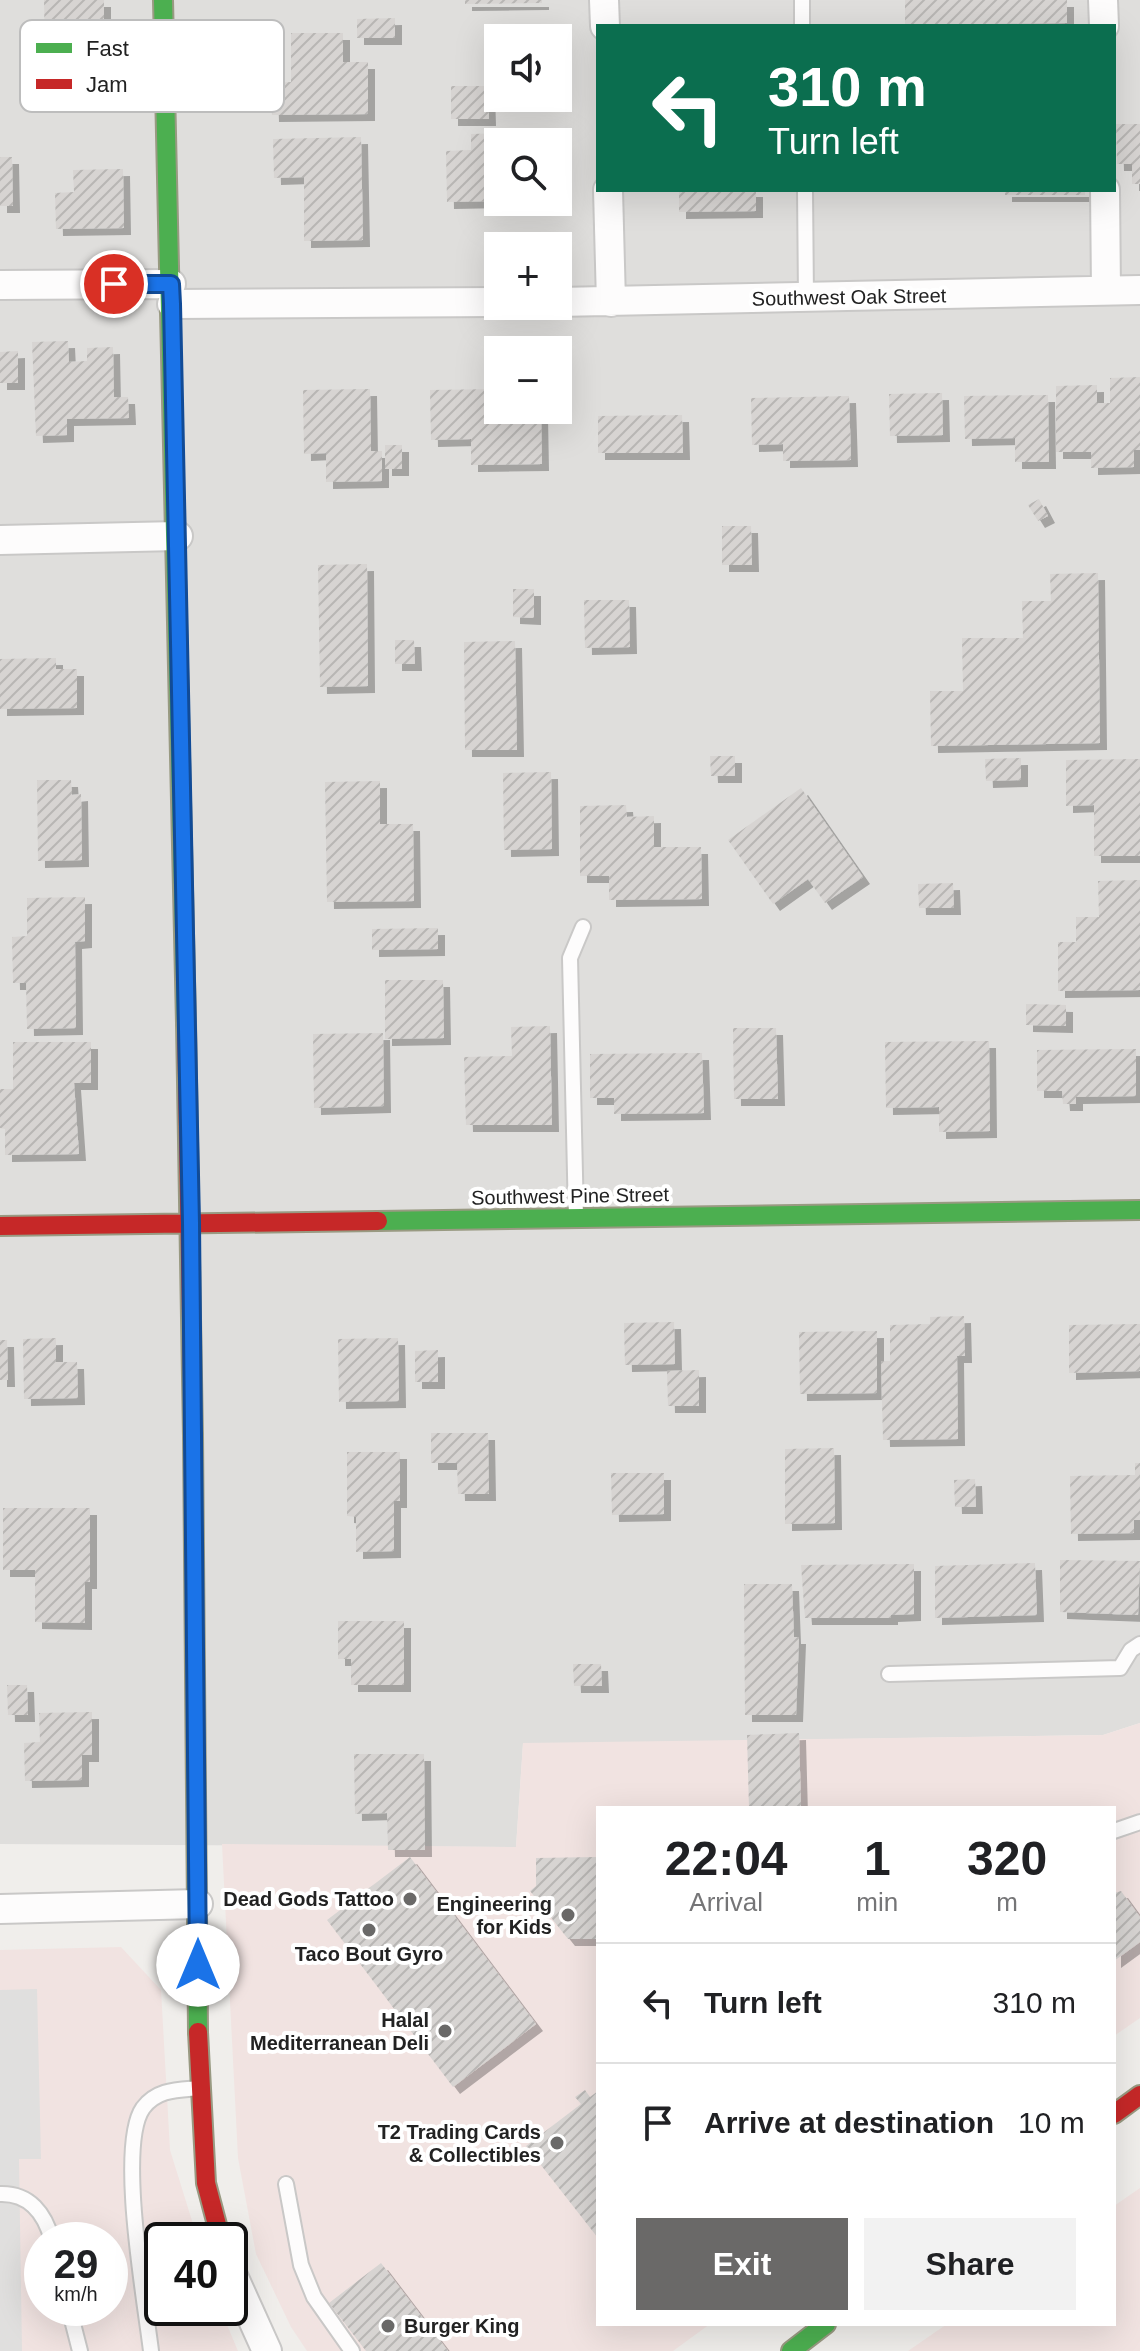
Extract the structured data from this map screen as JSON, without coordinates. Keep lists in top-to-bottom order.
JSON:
{
  "streets": {
    "main road": ["Southwest Pine Street"],
    "street": ["Southwest Oak Street"]
  },
  "places": [
    "Dead Gods Tattoo",
    "Engineering for Kids",
    "Taco Bout Gyro",
    "Halal Mediterranean Deli",
    "T2 Trading Cards & Collectibles",
    "Burger King"
  ],
  "legend": ["Fast", "Jam"],
  "page": {
    "map_buttons": ["+", "−"],
    "turn": ["310 m", "Turn left"],
    "eta": [
      "22:04",
      "Arrival",
      "1",
      "min",
      "320",
      "m"
    ],
    "list": [
      {
        "name": "Turn left",
        "value": "310 m"
      },
      {
        "name": "Arrive at destination",
        "value": "10 m"
      }
    ],
    "buttons": ["Exit", "Share"],
    "speed": "29 km/h",
    "limit": "40"
  }
}
